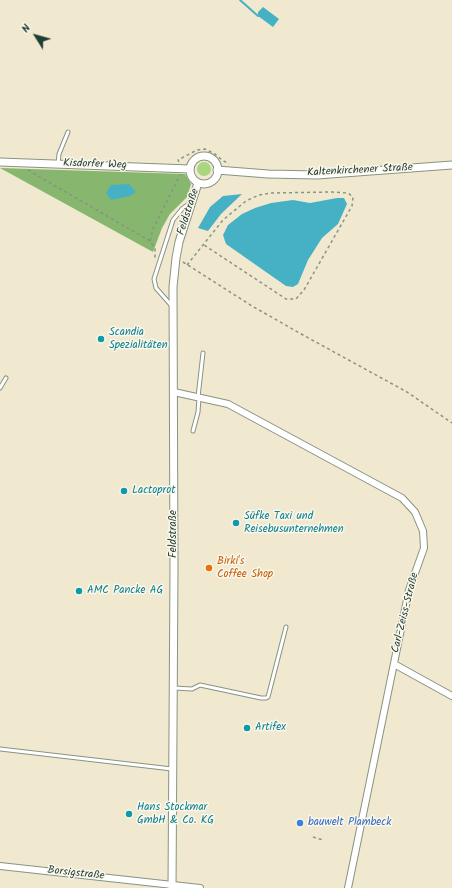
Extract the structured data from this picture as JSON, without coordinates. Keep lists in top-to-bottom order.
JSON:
{
  "streets": {
    "street": [
      "Kisdorfer Weg",
      "Kaltenkirchener Straße",
      "Feldstraße",
      "Carl-Zeiss-Straße",
      "Borsigstraße"
    ]
  },
  "crossings": [
    ["Kisdorfer Weg", "Kaltenkirchener Straße"],
    ["Kisdorfer Weg", "Feldstraße"],
    ["Kaltenkirchener Straße", "Feldstraße"],
    ["Feldstraße", "Carl-Zeiss-Straße"],
    ["Feldstraße", "Borsigstraße"]
  ],
  "places": [
    "Scandia Spezialitäten",
    "Lactoprot",
    "Süfke Taxi und Reisebusunternehmen",
    "Birki's Coffee Shop",
    "AMC Pancke AG",
    "Artifex",
    "Hans Stockmar GmbH & Co. KG",
    "bauwelt Plambeck"
  ],
  "north": "top left"
}
